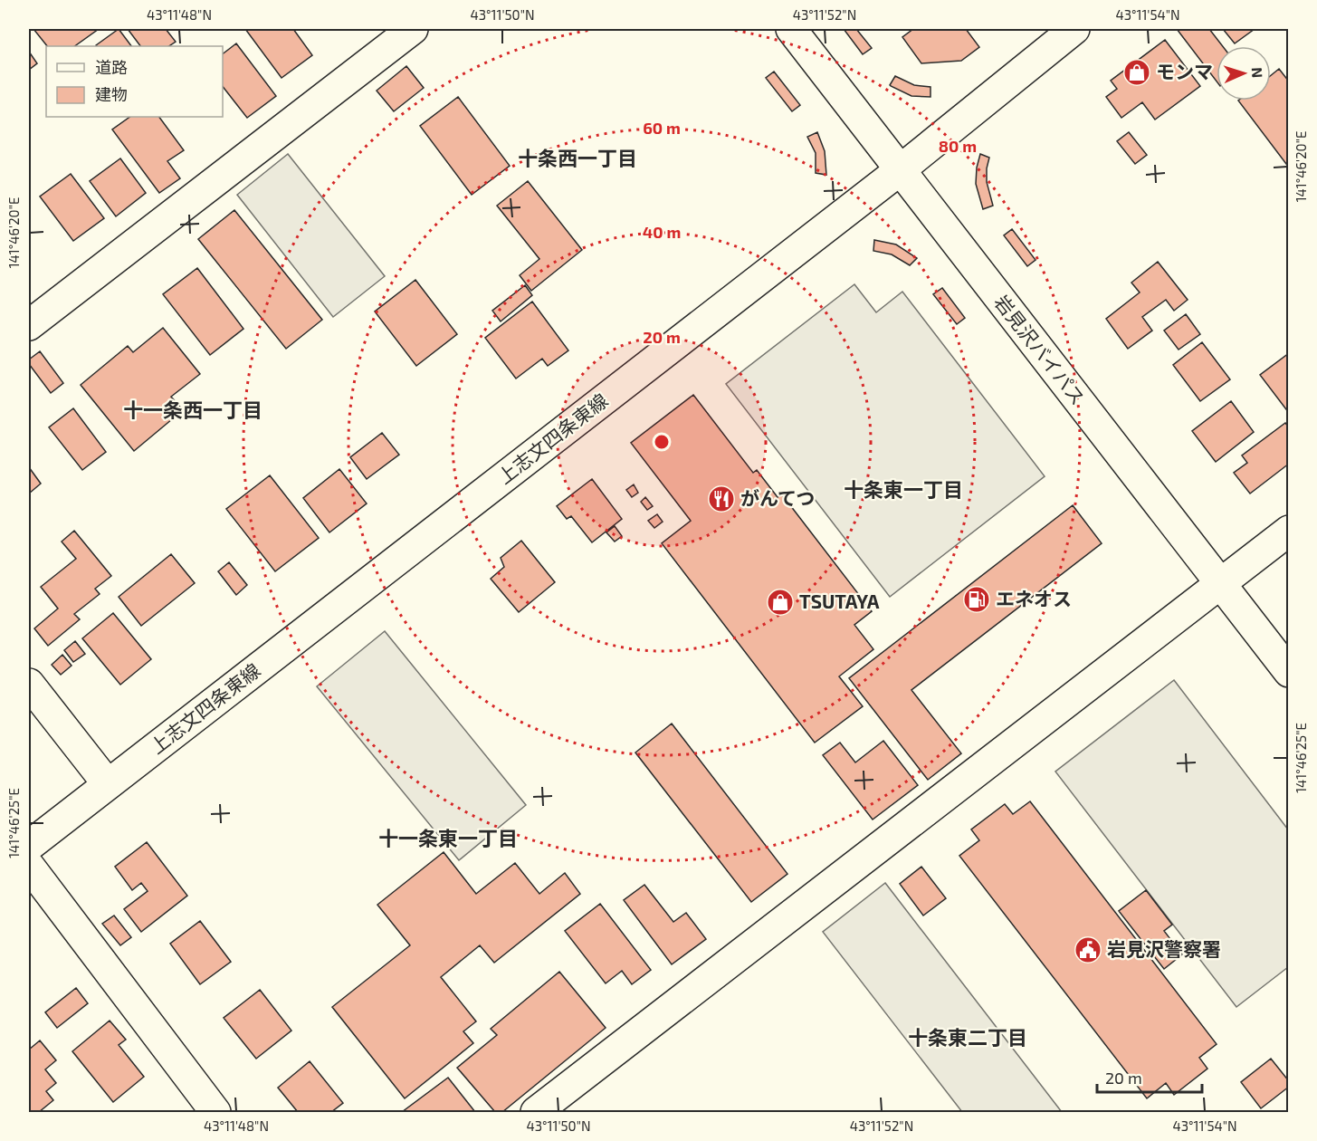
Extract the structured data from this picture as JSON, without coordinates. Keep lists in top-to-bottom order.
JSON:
{
  "streets": {
    "main road": ["岩見沢バイパス", "上志文四条東線"]
  },
  "crossings": [
    ["岩見沢バイパス", "上志文四条東線"]
  ],
  "districts": [
    "十条西一丁目",
    "十一条西一丁目",
    "十条東一丁目",
    "十一条東一丁目",
    "十条東二丁目"
  ],
  "places": {
    "shop": ["モンマ", "TSUTAYA"],
    "restaurant": ["がんてつ"],
    "fuel station": ["エネオス"],
    "public building": ["岩見沢警察署"]
  },
  "legend": ["道路", "建物"],
  "scale_bar": "20 m",
  "north": "right",
  "coordinates": [
    "43°11'48\"N",
    "43°11'50\"N",
    "43°11'52\"N",
    "43°11'54\"N",
    "141°46'20\"E",
    "141°46'25\"E"
  ],
  "rings": [
    "60 m",
    "80 m",
    "40 m",
    "20 m"
  ]
}
